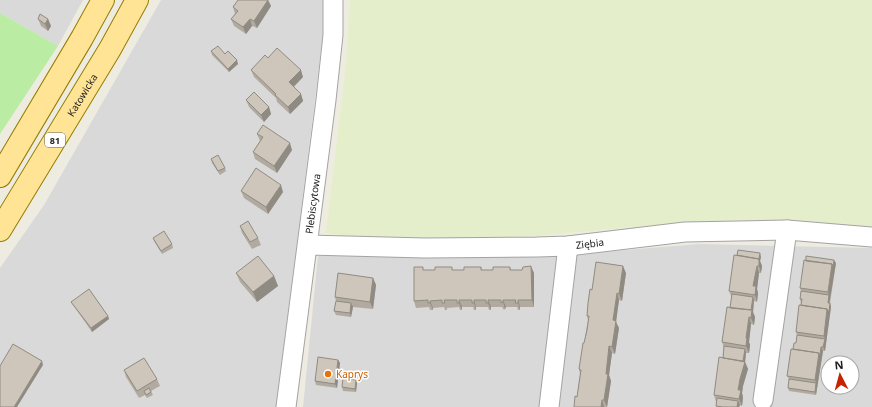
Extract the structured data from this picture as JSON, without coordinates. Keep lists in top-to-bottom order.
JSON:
{
  "streets": {
    "main road": ["Katowicka", "81"],
    "street": ["Plebiscytowa", "Ziębia"]
  },
  "crossings": [
    ["Plebiscytowa", "Ziębia"]
  ],
  "places": ["Kaprys"],
  "north": "top"
}
